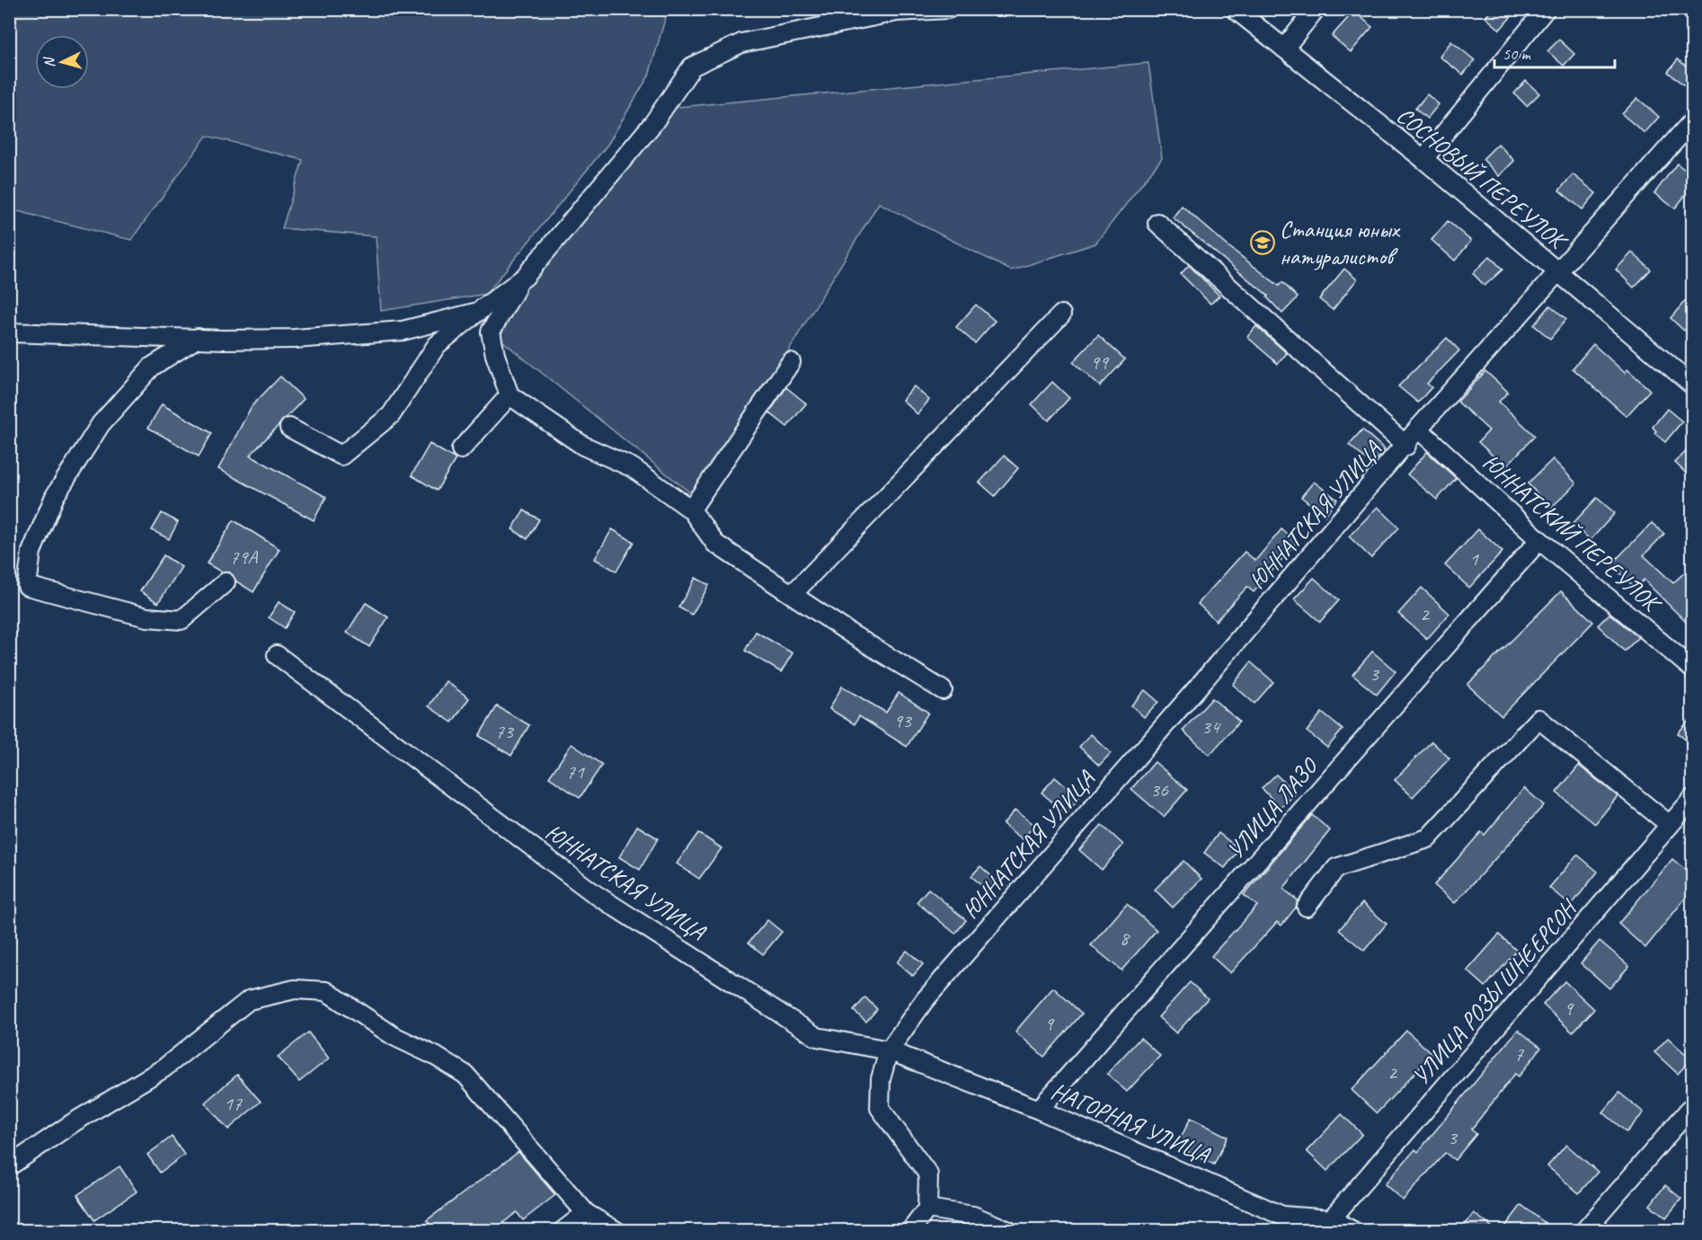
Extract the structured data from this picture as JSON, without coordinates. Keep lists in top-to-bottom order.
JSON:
{
  "streets": {
    "street": [
      "СОСНОВЫЙ ПЕРЕУЛОК",
      "ЮННАТСКАЯ УЛИЦА",
      "ЮННАТСКИЙ ПЕРЕУЛОК",
      "УЛИЦА ЛАЗО",
      "УЛИЦА РОЗЫ ШНЕЕРСОН",
      "НАГОРНАЯ УЛИЦА"
    ]
  },
  "crossings": [
    ["СОСНОВЫЙ ПЕРЕУЛОК", "ЮННАТСКАЯ УЛИЦА"],
    ["ЮННАТСКАЯ УЛИЦА", "ЮННАТСКИЙ ПЕРЕУЛОК"],
    ["ЮННАТСКАЯ УЛИЦА", "НАГОРНАЯ УЛИЦА"],
    ["ЮННАТСКИЙ ПЕРЕУЛОК", "УЛИЦА ЛАЗО"],
    ["УЛИЦА ЛАЗО", "НАГОРНАЯ УЛИЦА"],
    ["УЛИЦА РОЗЫ ШНЕЕРСОН", "НАГОРНАЯ УЛИЦА"]
  ],
  "places": {
    "school or university": ["Станция юных натуралистов"]
  },
  "house_numbers": [
    "99",
    "79А",
    "1",
    "2",
    "3",
    "93",
    "34",
    "73",
    "71",
    "36",
    "8",
    "9",
    "9",
    "7",
    "2",
    "17",
    "3"
  ],
  "scale_bar": "50 m",
  "north": "left"
}
